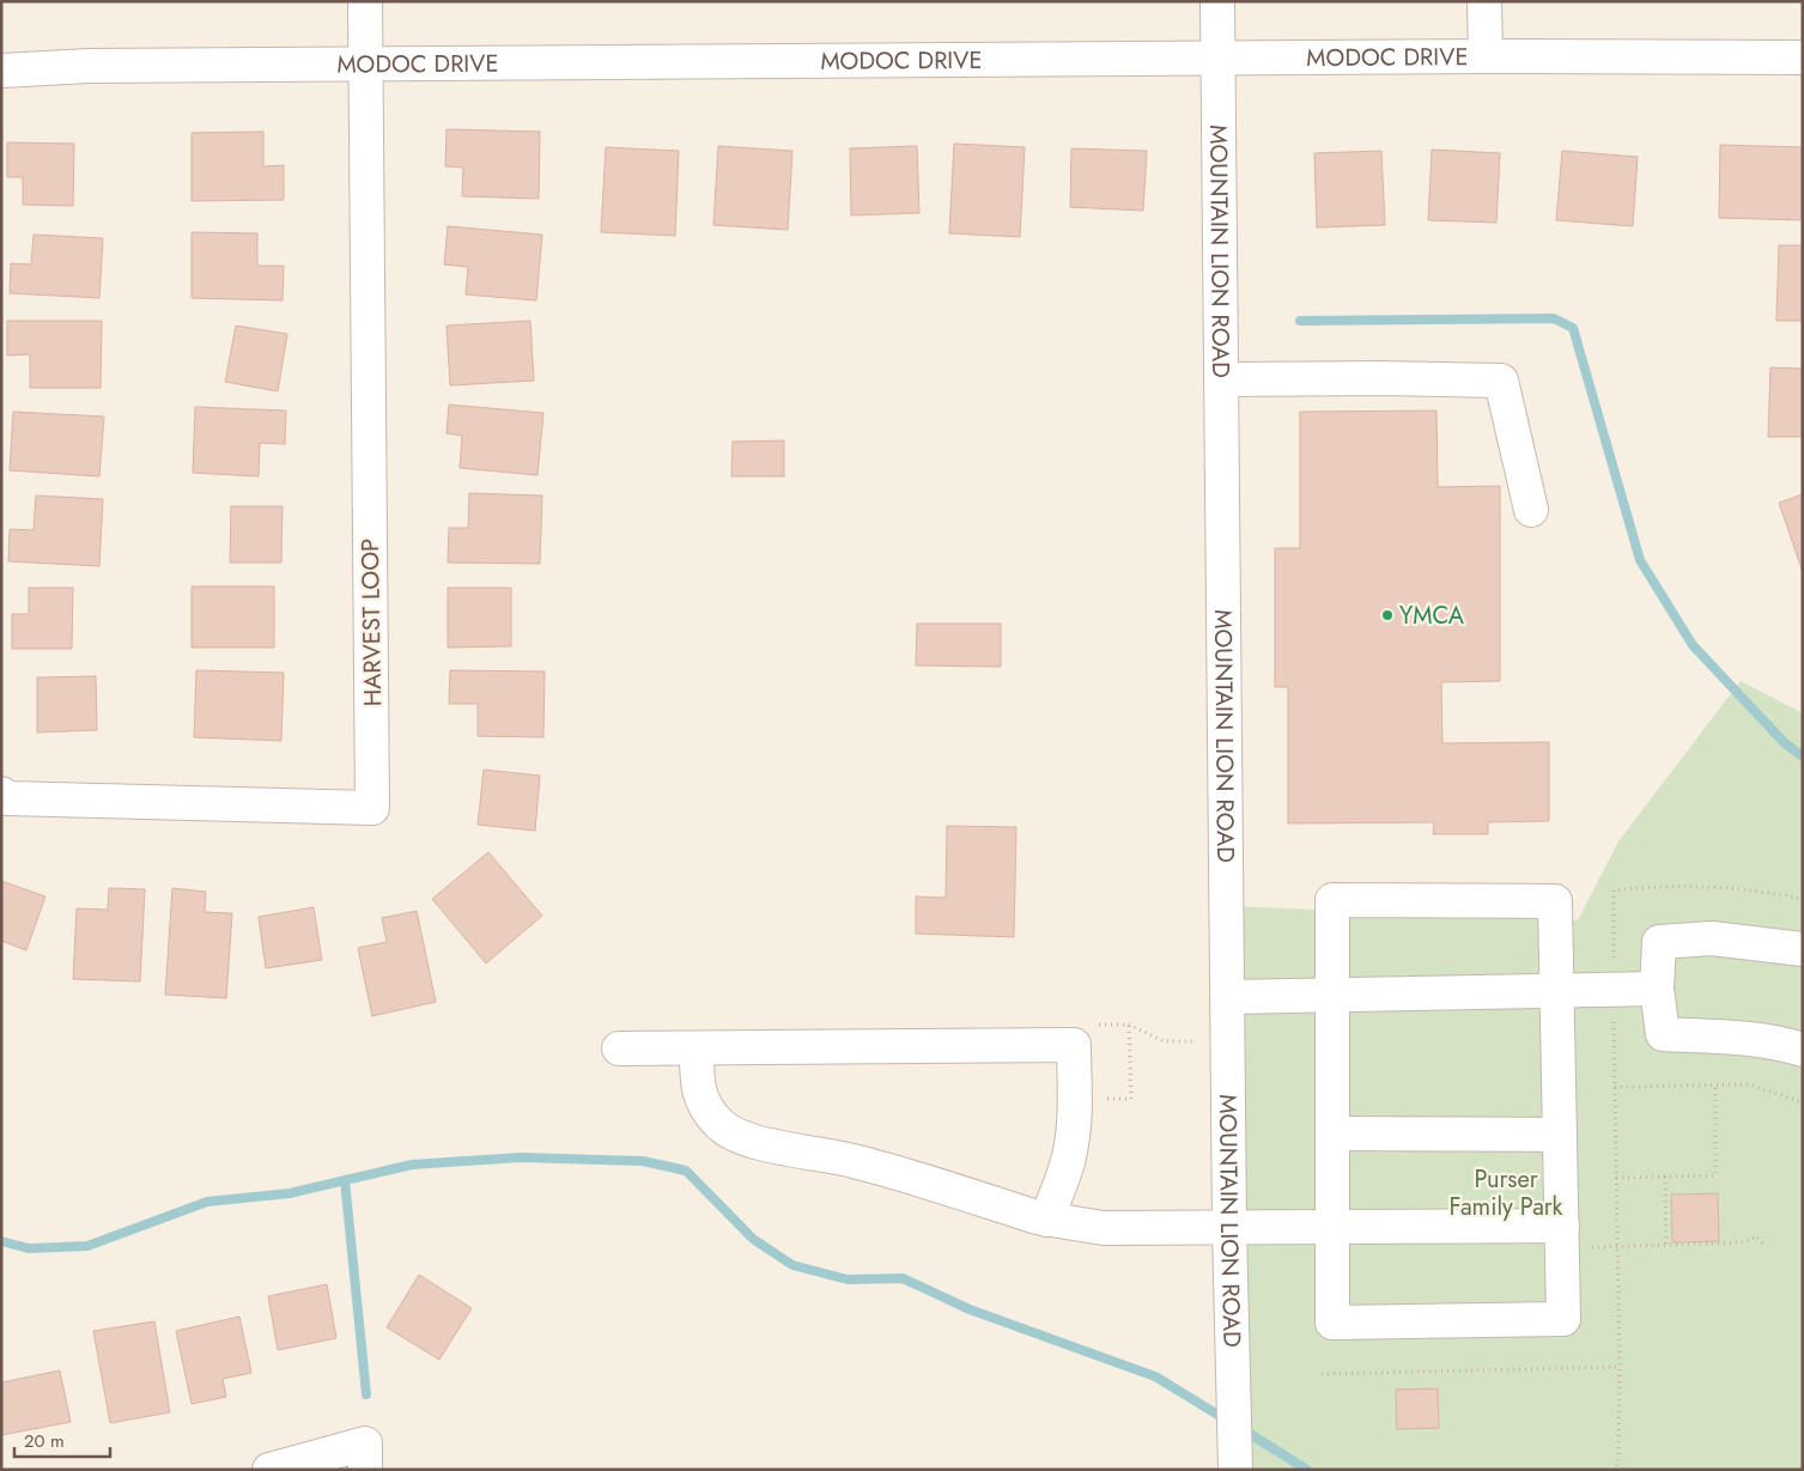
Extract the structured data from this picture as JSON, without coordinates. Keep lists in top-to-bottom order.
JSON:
{
  "streets": {
    "street": ["MODOC DRIVE", "MOUNTAIN LION ROAD", "HARVEST LOOP"]
  },
  "crossings": [
    ["MODOC DRIVE", "MOUNTAIN LION ROAD"],
    ["MODOC DRIVE", "HARVEST LOOP"]
  ],
  "parks": ["Purser Family Park"],
  "places": ["YMCA"],
  "scale_bar": "20 m"
}
